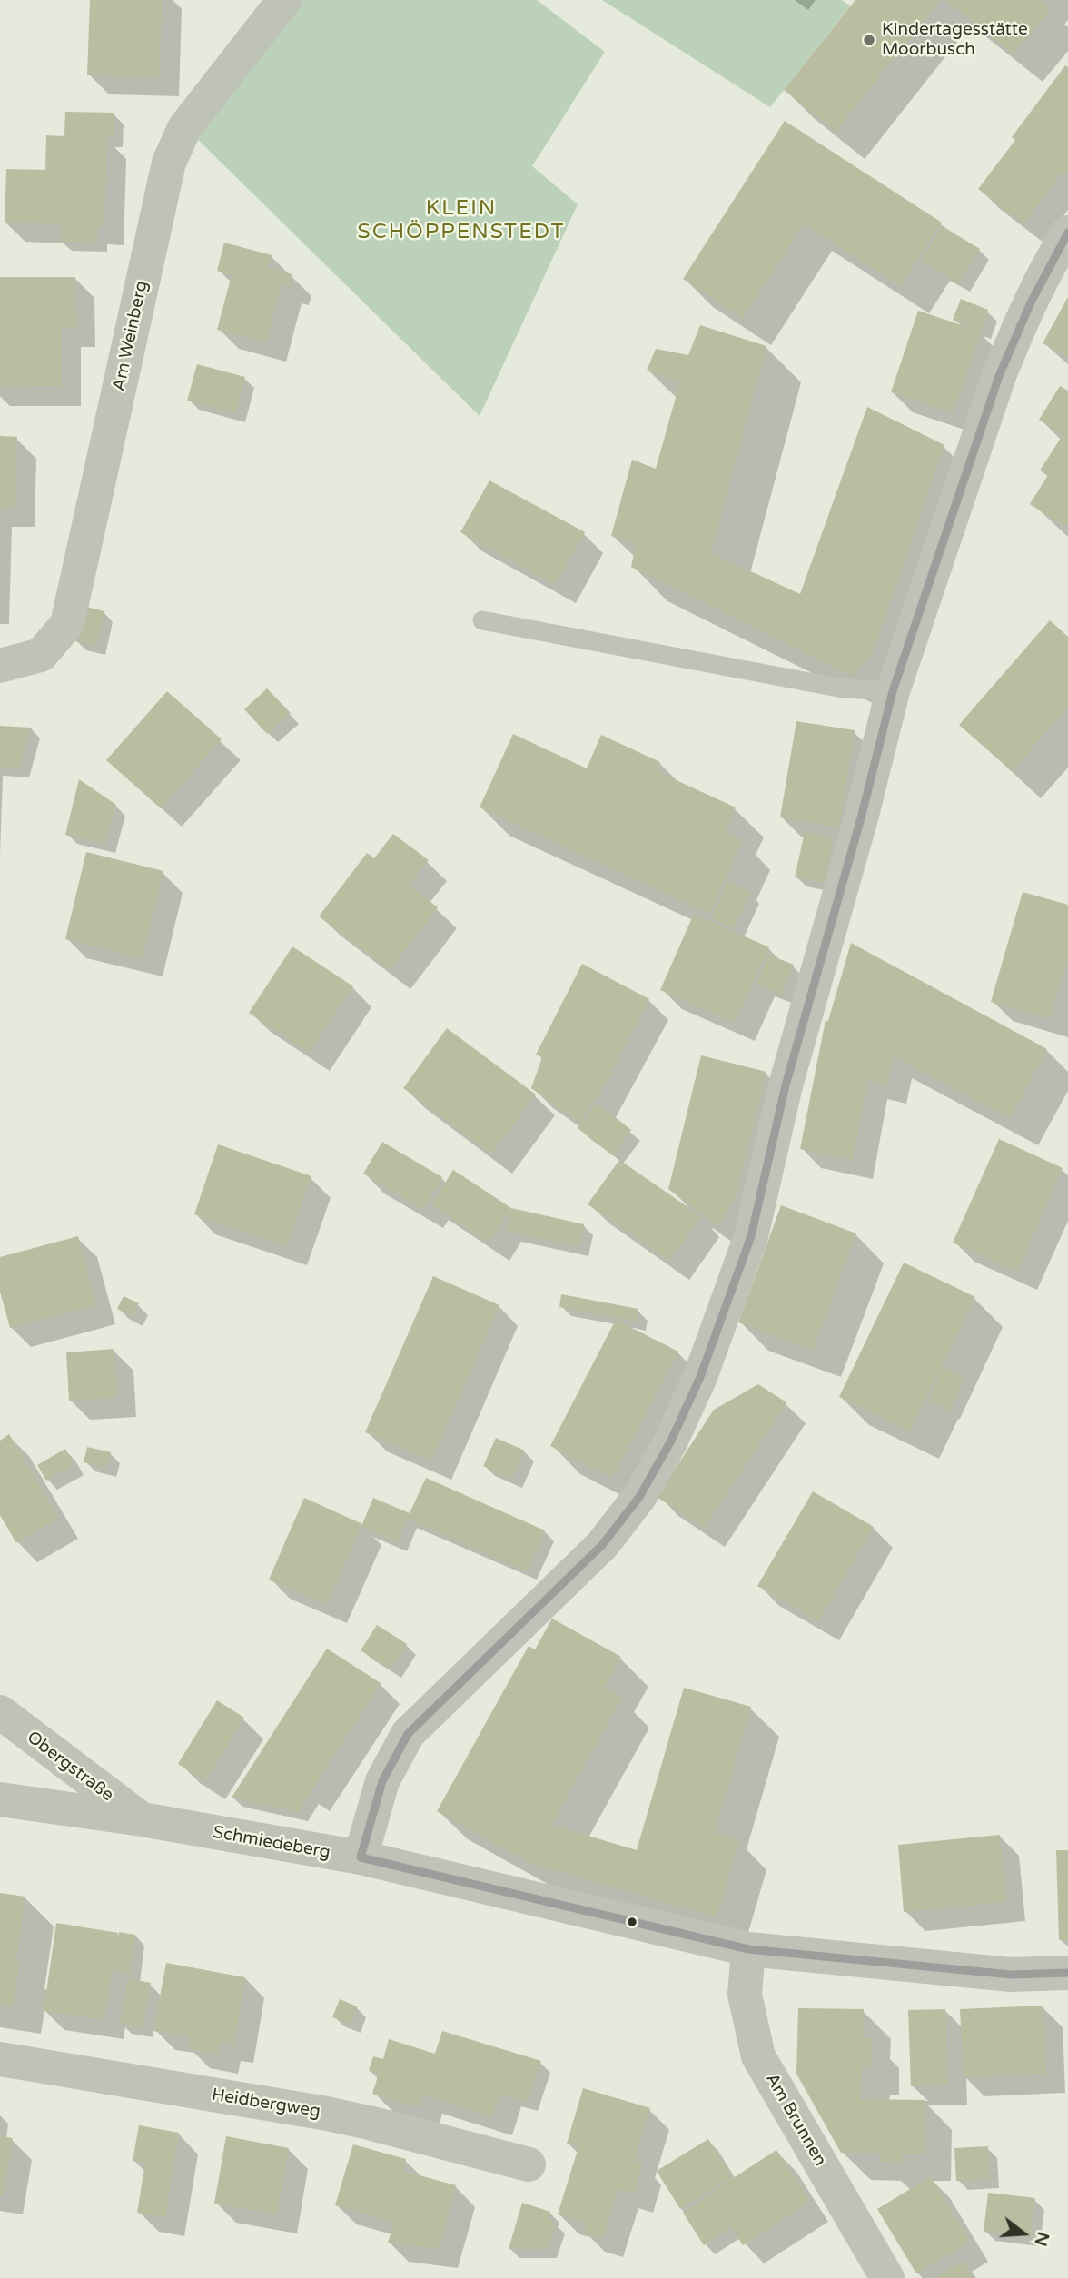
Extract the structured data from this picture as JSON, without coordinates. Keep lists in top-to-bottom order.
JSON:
{
  "streets": {
    "street": [
      "Am Weinberg",
      "Obergstraße",
      "Schmiedeberg",
      "Heidbergweg",
      "Am Brunnen"
    ]
  },
  "crossings": [
    ["Obergstraße", "Schmiedeberg"],
    ["Schmiedeberg", "Am Brunnen"]
  ],
  "districts": ["KLEIN SCHÖPPENSTEDT"],
  "places": ["Kindertagesstätte Moorbusch"],
  "north": "right"
}
